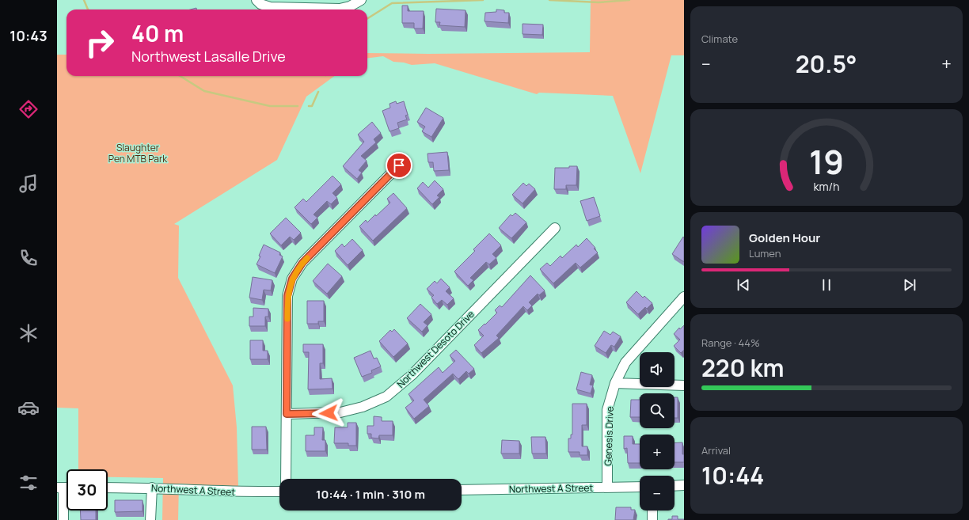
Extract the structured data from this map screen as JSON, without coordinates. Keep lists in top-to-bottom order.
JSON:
{
  "streets": {
    "street": ["Northwest Desoto Drive", "Genesis Drive", "Northwest A Street"]
  },
  "crossings": [
    ["Genesis Drive", "Northwest A Street"]
  ],
  "parks": ["Slaughter Pen MTB Park"],
  "page": {
    "tabs": "10:43",
    "tile": [
      "Climate",
      ["Range · 44%", "220 km"],
      ["Arrival", "10:44"]
    ],
    "turn": ["40 m", "Northwest Lasalle Drive"],
    "heat": ["−", "20.5°", "+"],
    "song": ["Golden Hour", "Lumen"],
    "map_buttons": ["+", "−"],
    "limit": "30",
    "trip": "10:44 · 1 min · 310 m",
    "gauge": ["19", "km/h"]
  }
}
